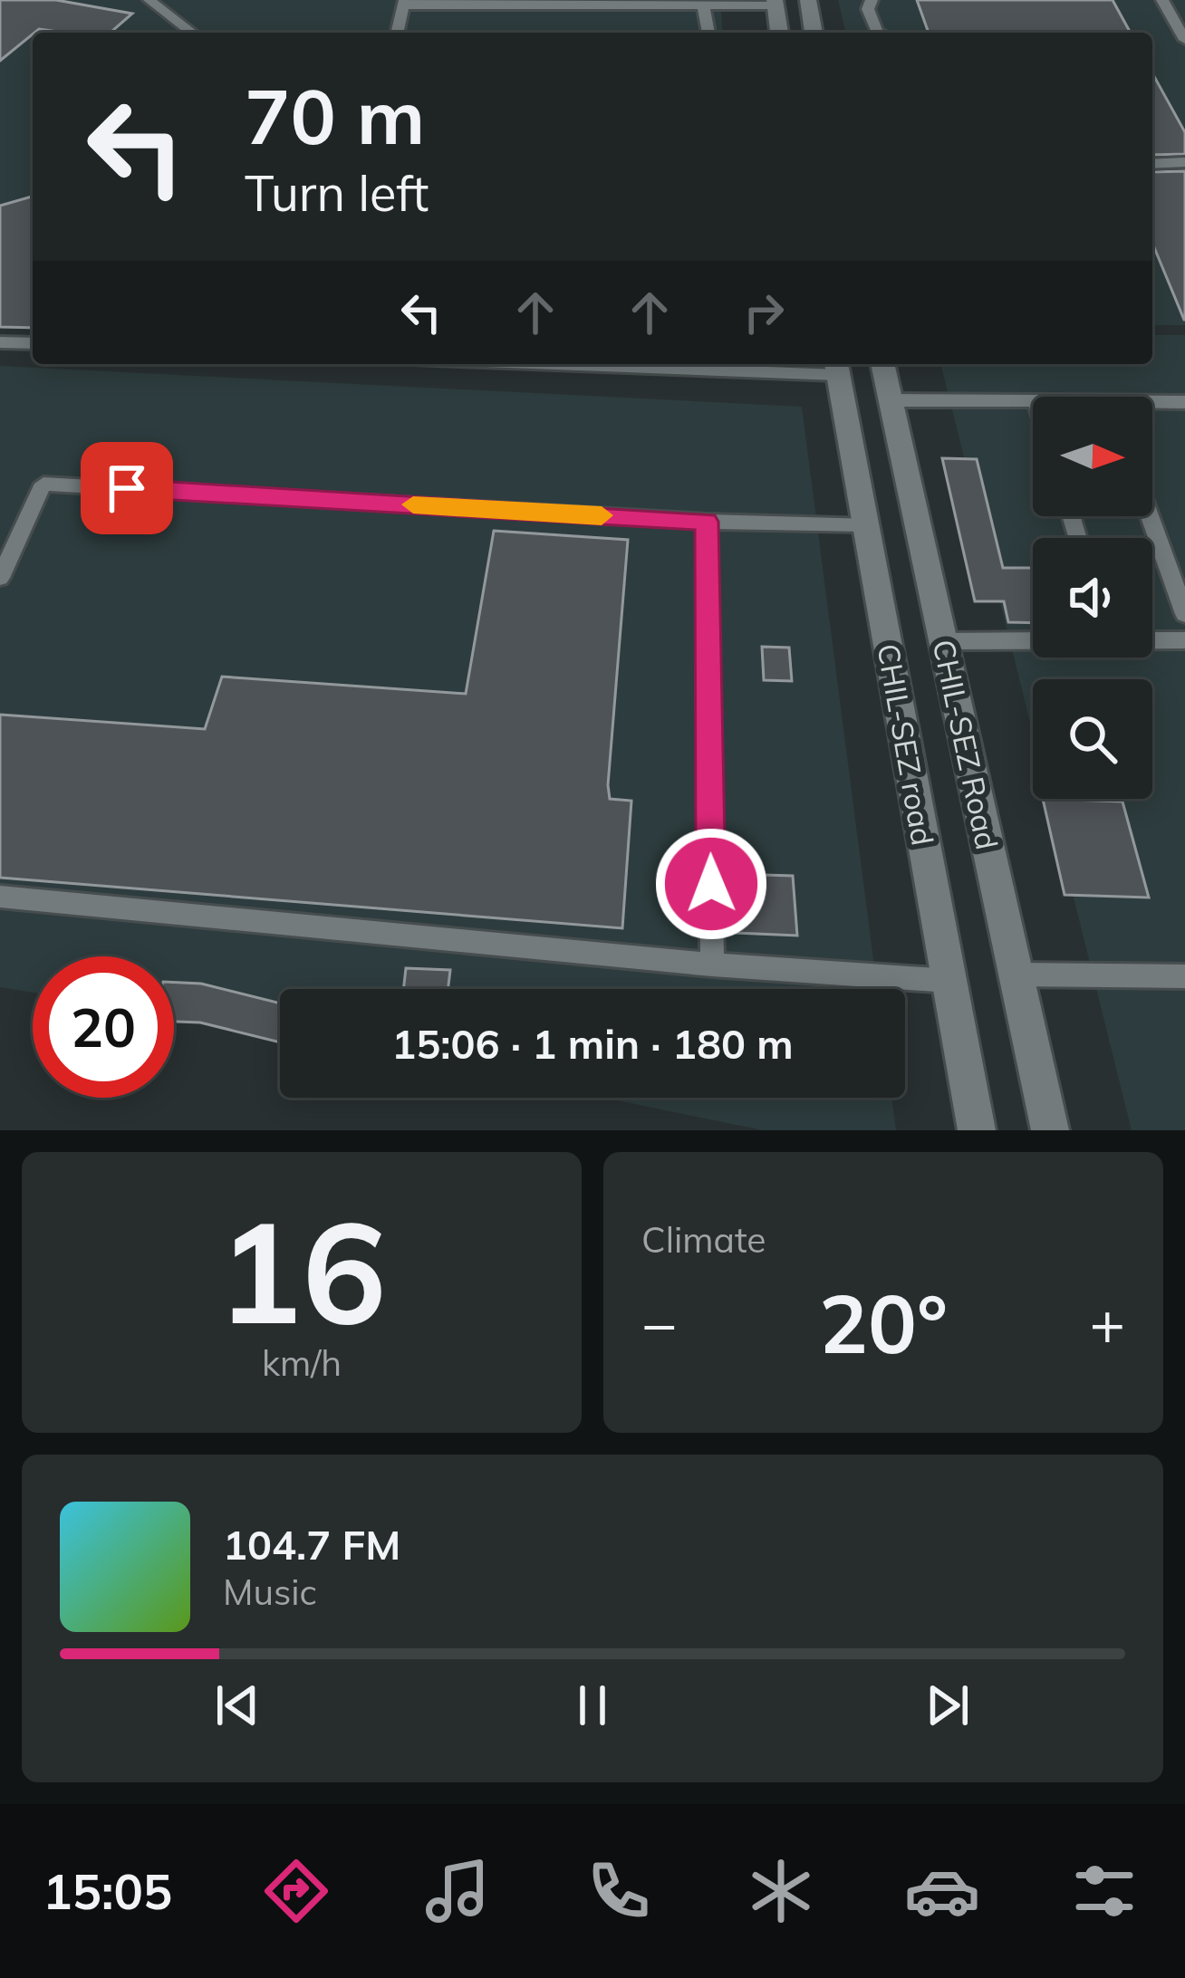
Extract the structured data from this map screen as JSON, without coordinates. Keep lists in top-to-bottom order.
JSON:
{
  "streets": {
    "street": ["CHIL-SEZ road", "CHIL-SEZ Road"]
  },
  "north": "right",
  "page": {
    "turn": ["70 m", "Turn left"],
    "limit": "20",
    "trip": "15:06 · 1 min · 180 m",
    "tile": [
      ["16", "km/h"],
      "Climate"
    ],
    "heat": ["−", "20°", "+"],
    "song": ["104.7 FM", "Music"],
    "tabs": "15:05"
  }
}
